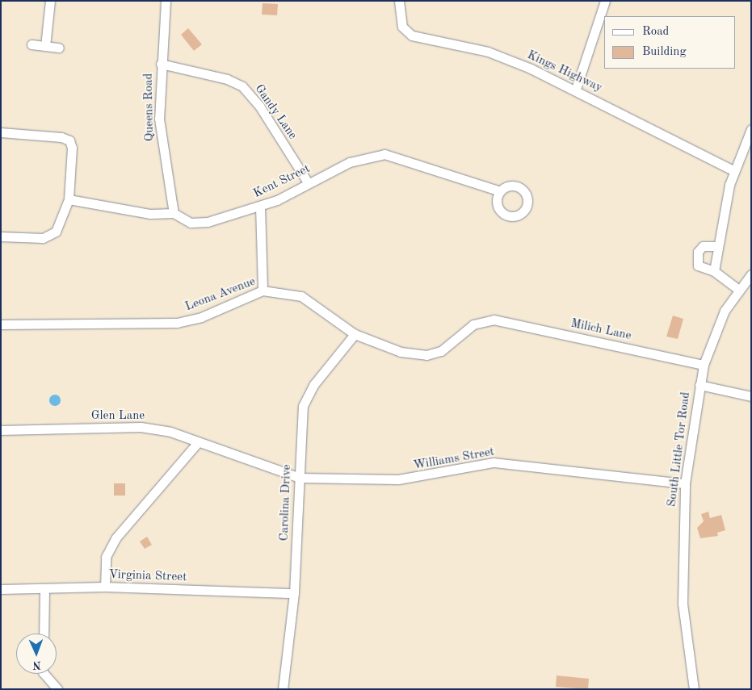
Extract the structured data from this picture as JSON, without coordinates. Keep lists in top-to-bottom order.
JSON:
{
  "streets": {
    "street": [
      "Kings Highway",
      "Queens Road",
      "Gandy Lane",
      "Kent Street",
      "Leona Avenue",
      "Milich Lane",
      "Glen Lane",
      "South Little Tor Road",
      "Williams Street",
      "Carolina Drive",
      "Virginia Street"
    ]
  },
  "crossings": [
    ["Queens Road", "Gandy Lane"],
    ["Queens Road", "Kent Street"],
    ["Gandy Lane", "Kent Street"],
    ["Leona Avenue", "Milich Lane"],
    ["Leona Avenue", "Carolina Drive"],
    ["Milich Lane", "South Little Tor Road"],
    ["Glen Lane", "Williams Street"],
    ["Glen Lane", "Carolina Drive"],
    ["South Little Tor Road", "Williams Street"],
    ["Williams Street", "Carolina Drive"],
    ["Carolina Drive", "Virginia Street"]
  ],
  "legend": ["Road", "Building"],
  "north": "bottom"
}
